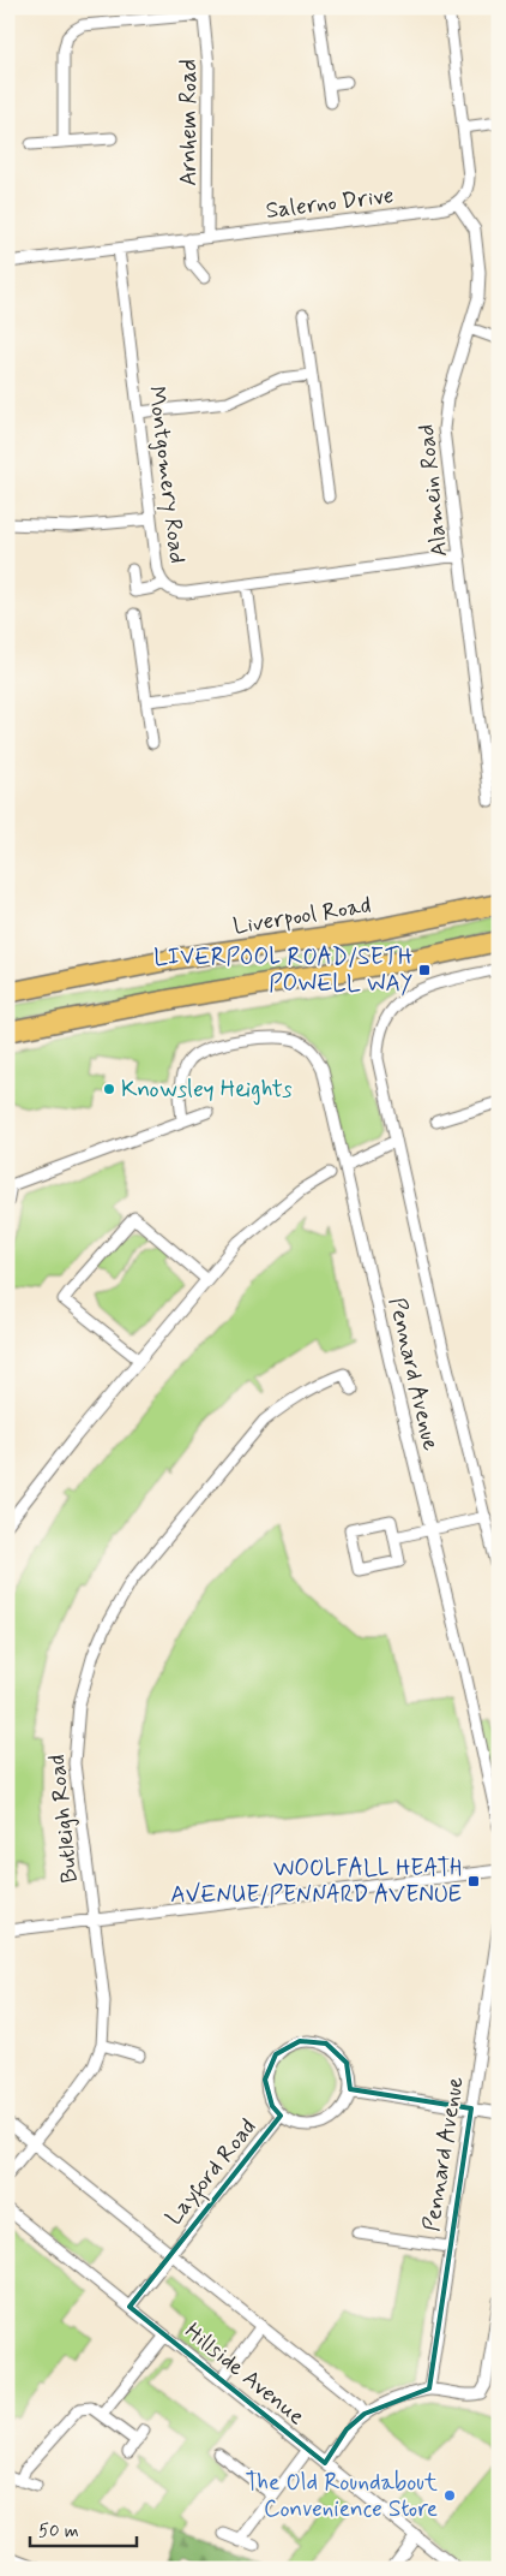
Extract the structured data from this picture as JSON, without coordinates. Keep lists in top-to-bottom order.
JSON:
{
  "streets": {
    "highway": ["Liverpool Road"],
    "street": [
      "Arnhem Road",
      "Salerno Drive",
      "Montgomery Road",
      "Alamein Road",
      "Pennard Avenue",
      "Butleigh Road",
      "Layford Road",
      "Hillside Avenue"
    ]
  },
  "crossings": [
    ["Arnhem Road", "Salerno Drive"],
    ["Salerno Drive", "Montgomery Road"],
    ["Salerno Drive", "Alamein Road"],
    ["Montgomery Road", "Alamein Road"],
    ["Layford Road", "Hillside Avenue"]
  ],
  "places": {
    "transit": ["LIVERPOOL ROAD/SETH POWELL WAY", "WOOLFALL HEATH AVENUE/PENNARD AVENUE"],
    "other": ["Knowsley Heights", "The Old Roundabout Convenience Store"]
  },
  "scale_bar": "50 m"
}
